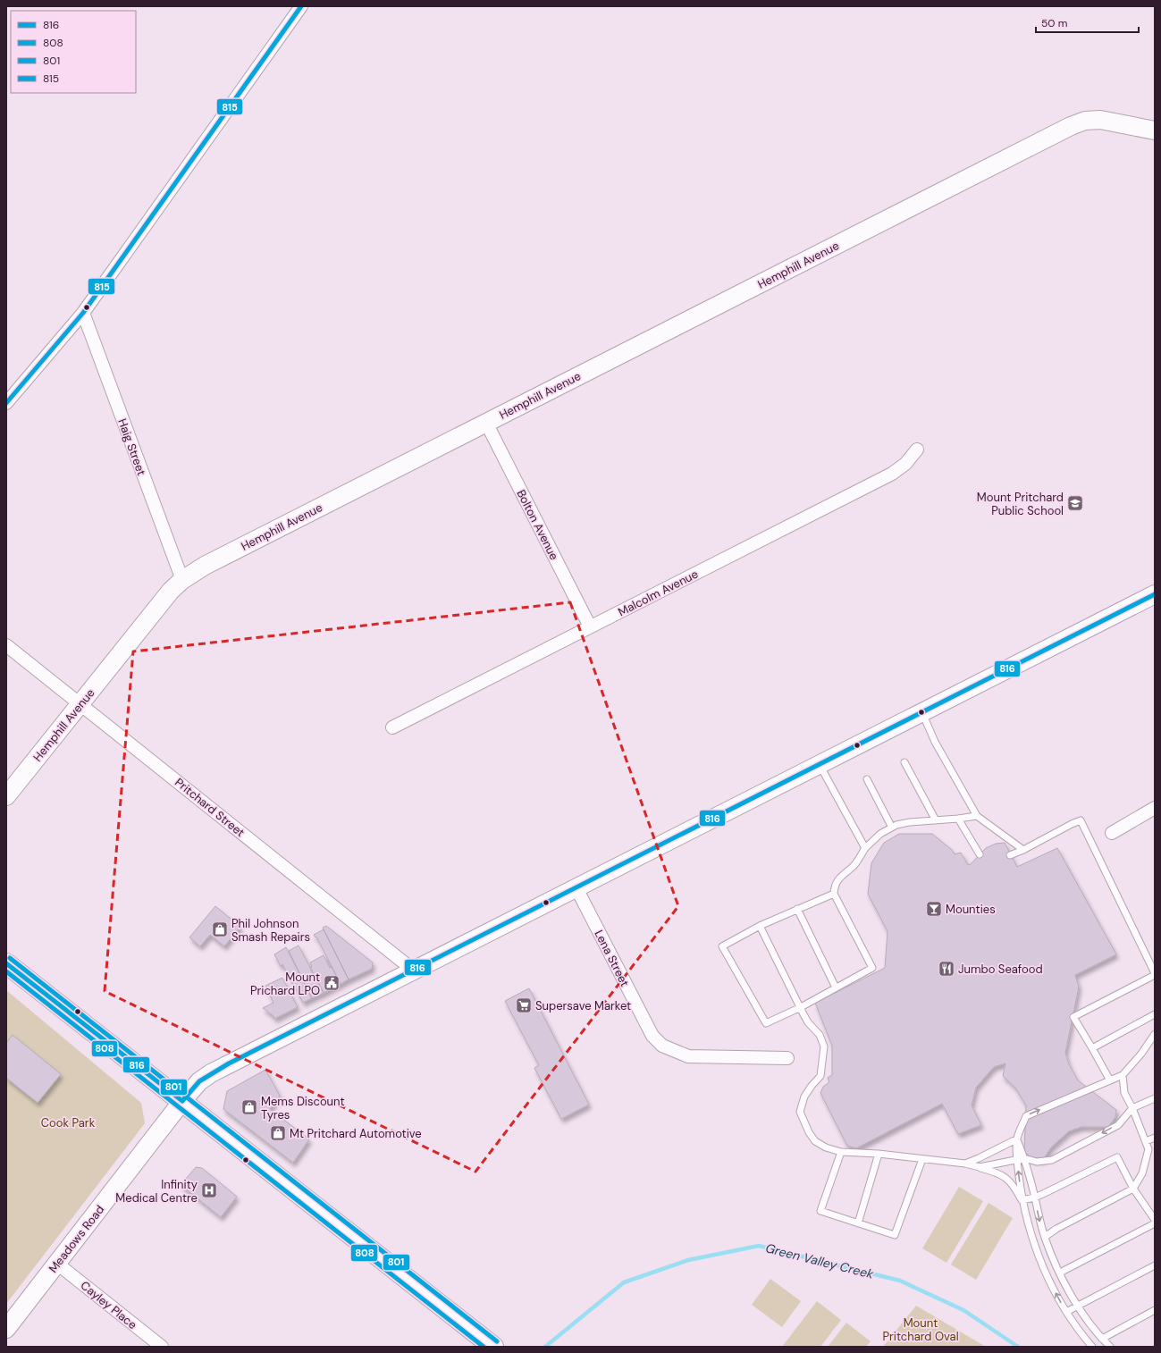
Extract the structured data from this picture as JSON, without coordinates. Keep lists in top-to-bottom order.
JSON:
{
  "streets": {
    "main road": ["Hemphill Avenue", "Meadows Road"],
    "street": [
      "Haig Street",
      "Bolton Avenue",
      "Malcolm Avenue",
      "Pritchard Street",
      "Lena Street",
      "Cayley Place"
    ]
  },
  "crossings": [
    ["Hemphill Avenue", "Haig Street"],
    ["Hemphill Avenue", "Bolton Avenue"],
    ["Hemphill Avenue", "Pritchard Street"],
    ["Bolton Avenue", "Malcolm Avenue"],
    ["Pritchard Street", "Meadows Road"],
    ["Lena Street", "Meadows Road"],
    ["Meadows Road", "Cayley Place"]
  ],
  "water": ["Green Valley Creek"],
  "parks": ["Cook Park", "Mount Pritchard Oval"],
  "places": {
    "school or university": ["Mount Pritchard Public School"],
    "bar": ["Mounties"],
    "shop": ["Phil Johnson Smash Repairs", "Mems Discount Tyres", "Mt Pritchard Automotive"],
    "restaurant": ["Jumbo Seafood"],
    "public building": ["Mount Prichard LPO"],
    "supermarket": ["Supersave Market"],
    "hospital": ["Infinity Medical Centre"]
  },
  "lines": [
    "transit line 815",
    "transit line 816",
    "transit line 801",
    "transit line 808"
  ],
  "legend": [
    "816",
    "808",
    "801",
    "815"
  ],
  "scale_bar": "50 m"
}
